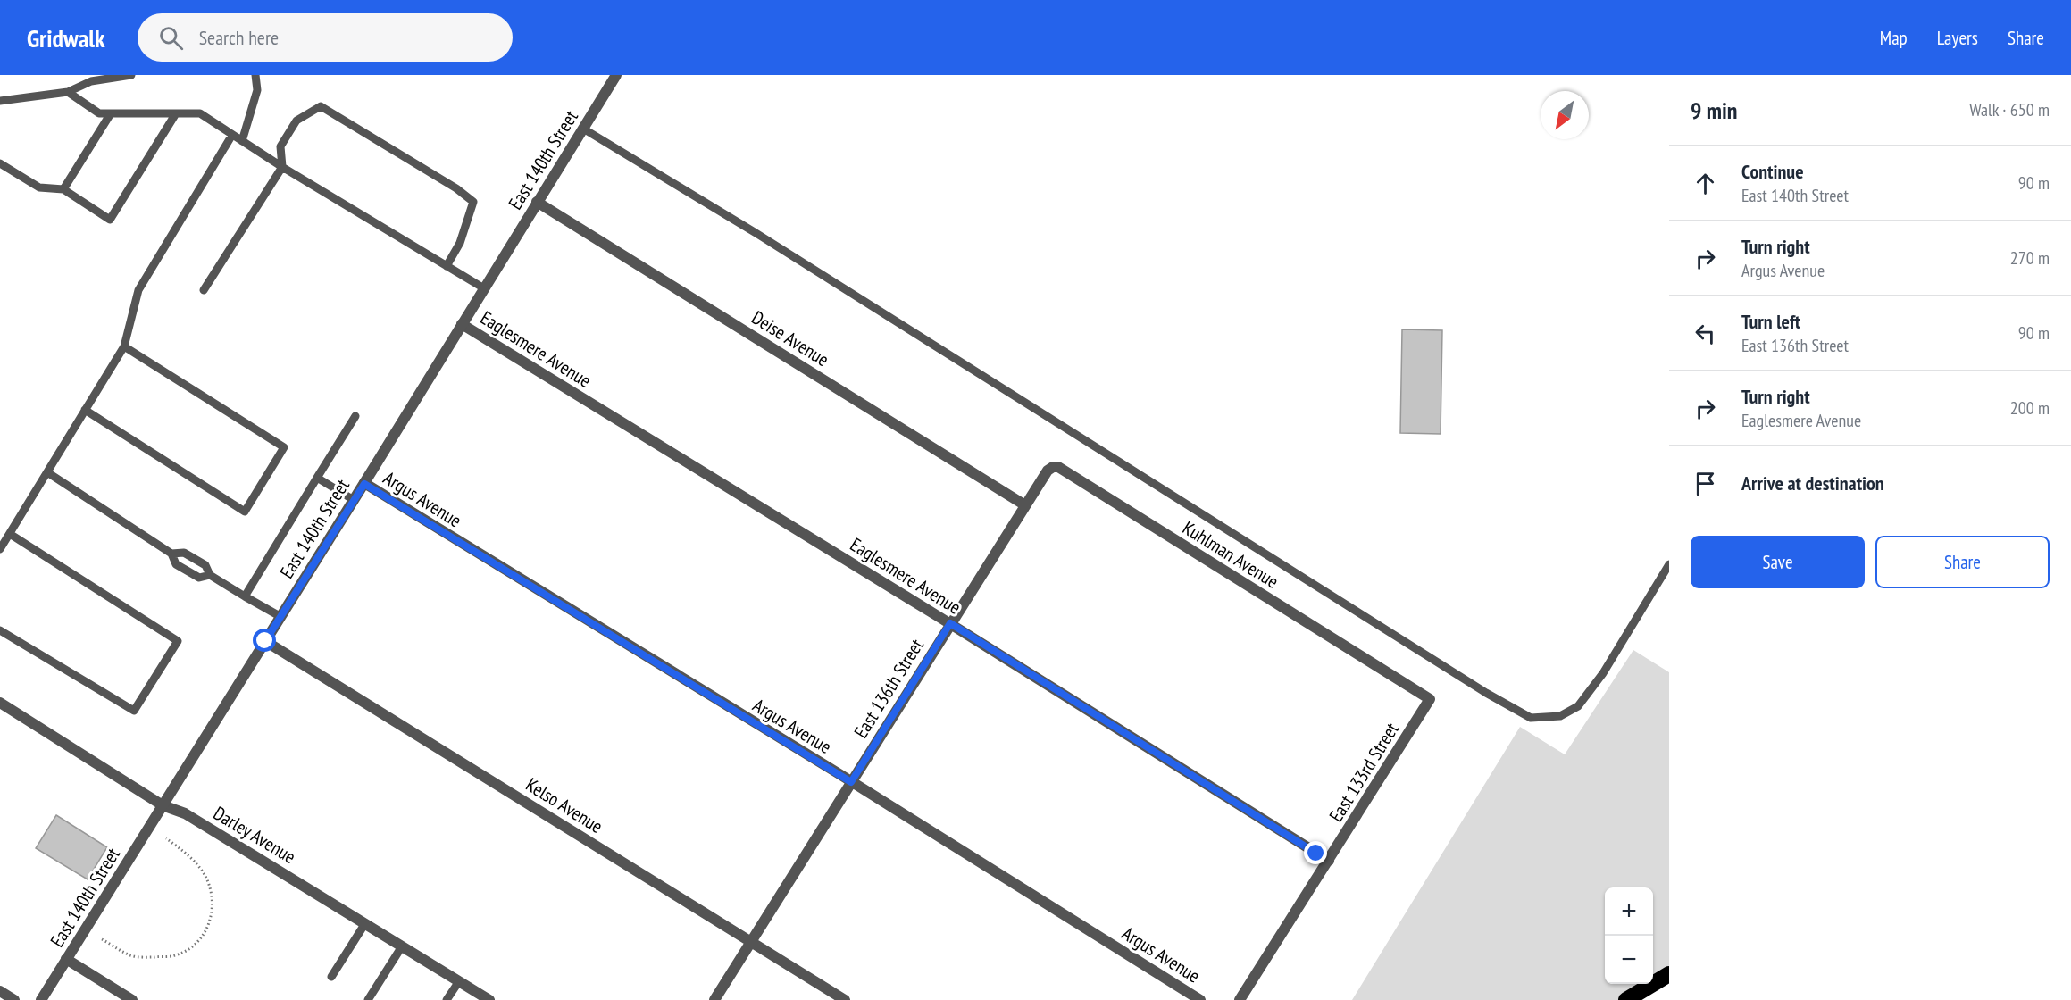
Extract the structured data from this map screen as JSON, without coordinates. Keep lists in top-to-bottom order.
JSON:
{
  "streets": {
    "street": [
      "East 140th Street",
      "Deise Avenue",
      "Eaglesmere Avenue",
      "Argus Avenue",
      "Kuhlman Avenue",
      "East 136th Street",
      "East 133rd Street",
      "Kelso Avenue",
      "Darley Avenue"
    ]
  },
  "crossings": [
    ["East 140th Street", "Deise Avenue"],
    ["East 140th Street", "Eaglesmere Avenue"],
    ["East 140th Street", "Argus Avenue"],
    ["East 140th Street", "Kelso Avenue"],
    ["East 140th Street", "Darley Avenue"],
    ["Deise Avenue", "Kuhlman Avenue"],
    ["Deise Avenue", "East 136th Street"],
    ["Eaglesmere Avenue", "East 136th Street"],
    ["Eaglesmere Avenue", "East 133rd Street"],
    ["Argus Avenue", "East 136th Street"],
    ["Kuhlman Avenue", "East 136th Street"],
    ["Kuhlman Avenue", "East 133rd Street"],
    ["East 136th Street", "Kelso Avenue"]
  ],
  "north": "bottom left",
  "page": {
    "header": "Gridwalk",
    "search": "Search here",
    "nav": ["Map", "Layers", "Share"],
    "heading": ["9 min", "Walk · 650 m"],
    "list": [
      ["Continue", "East 140th Street", "90 m"],
      ["Turn right", "Argus Avenue", "270 m"],
      ["Turn left", "East 136th Street", "90 m"],
      ["Turn right", "Eaglesmere Avenue", "200 m"],
      "Arrive at destination"
    ],
    "buttons": ["Save", "Share"],
    "map_buttons": ["+", "−"]
  }
}
